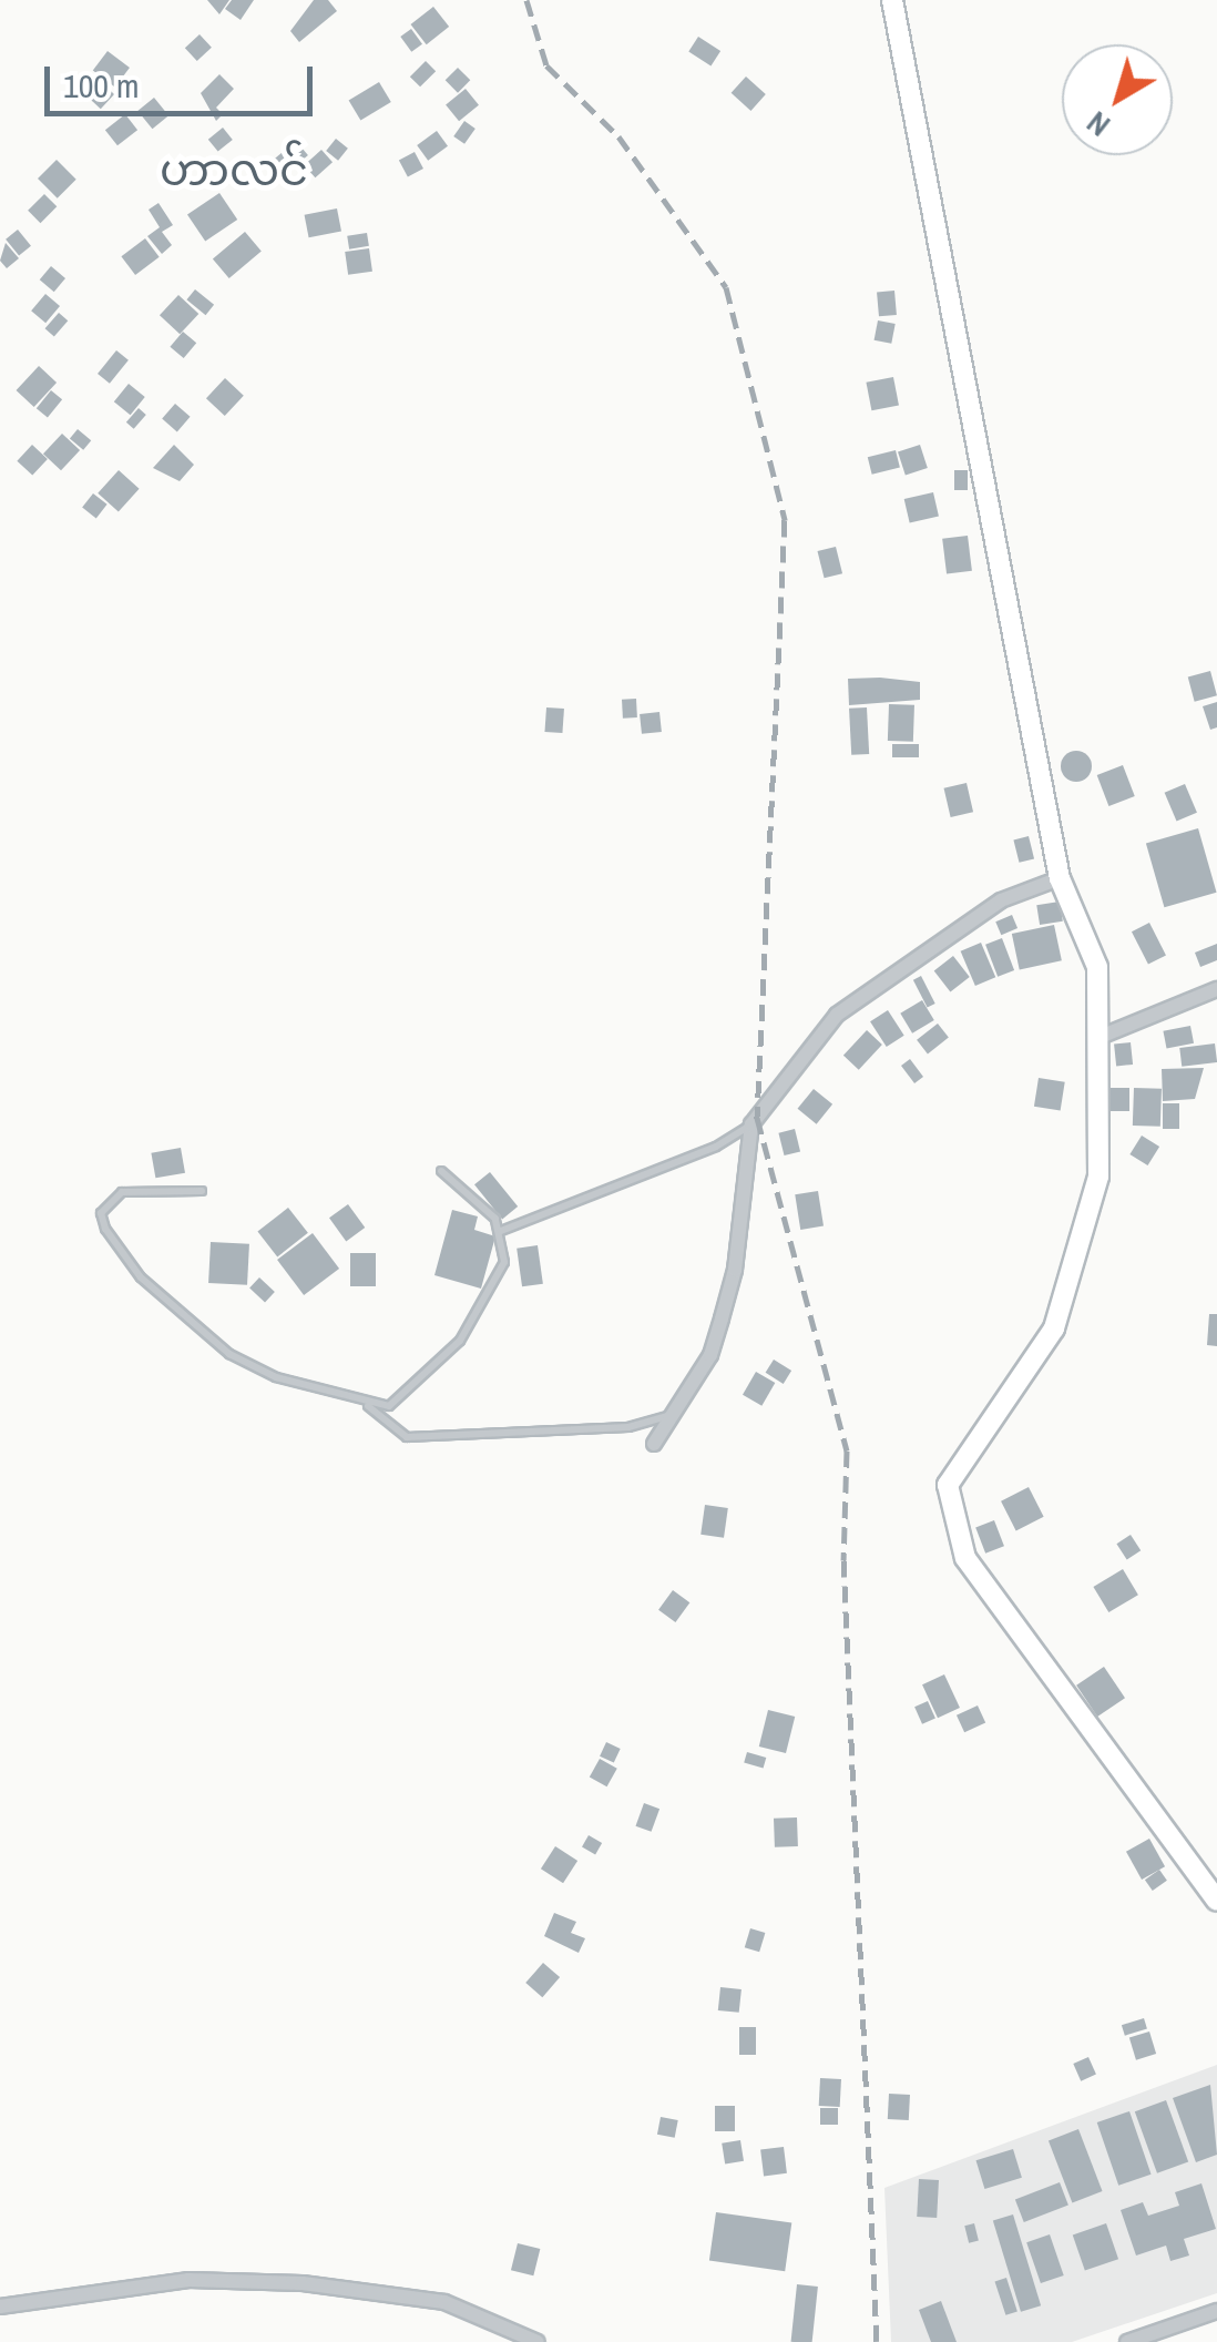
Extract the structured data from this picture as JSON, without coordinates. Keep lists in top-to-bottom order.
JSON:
{
  "districts": ["ဟာလင်"],
  "scale_bar": "100 m",
  "north": "bottom left"
}
